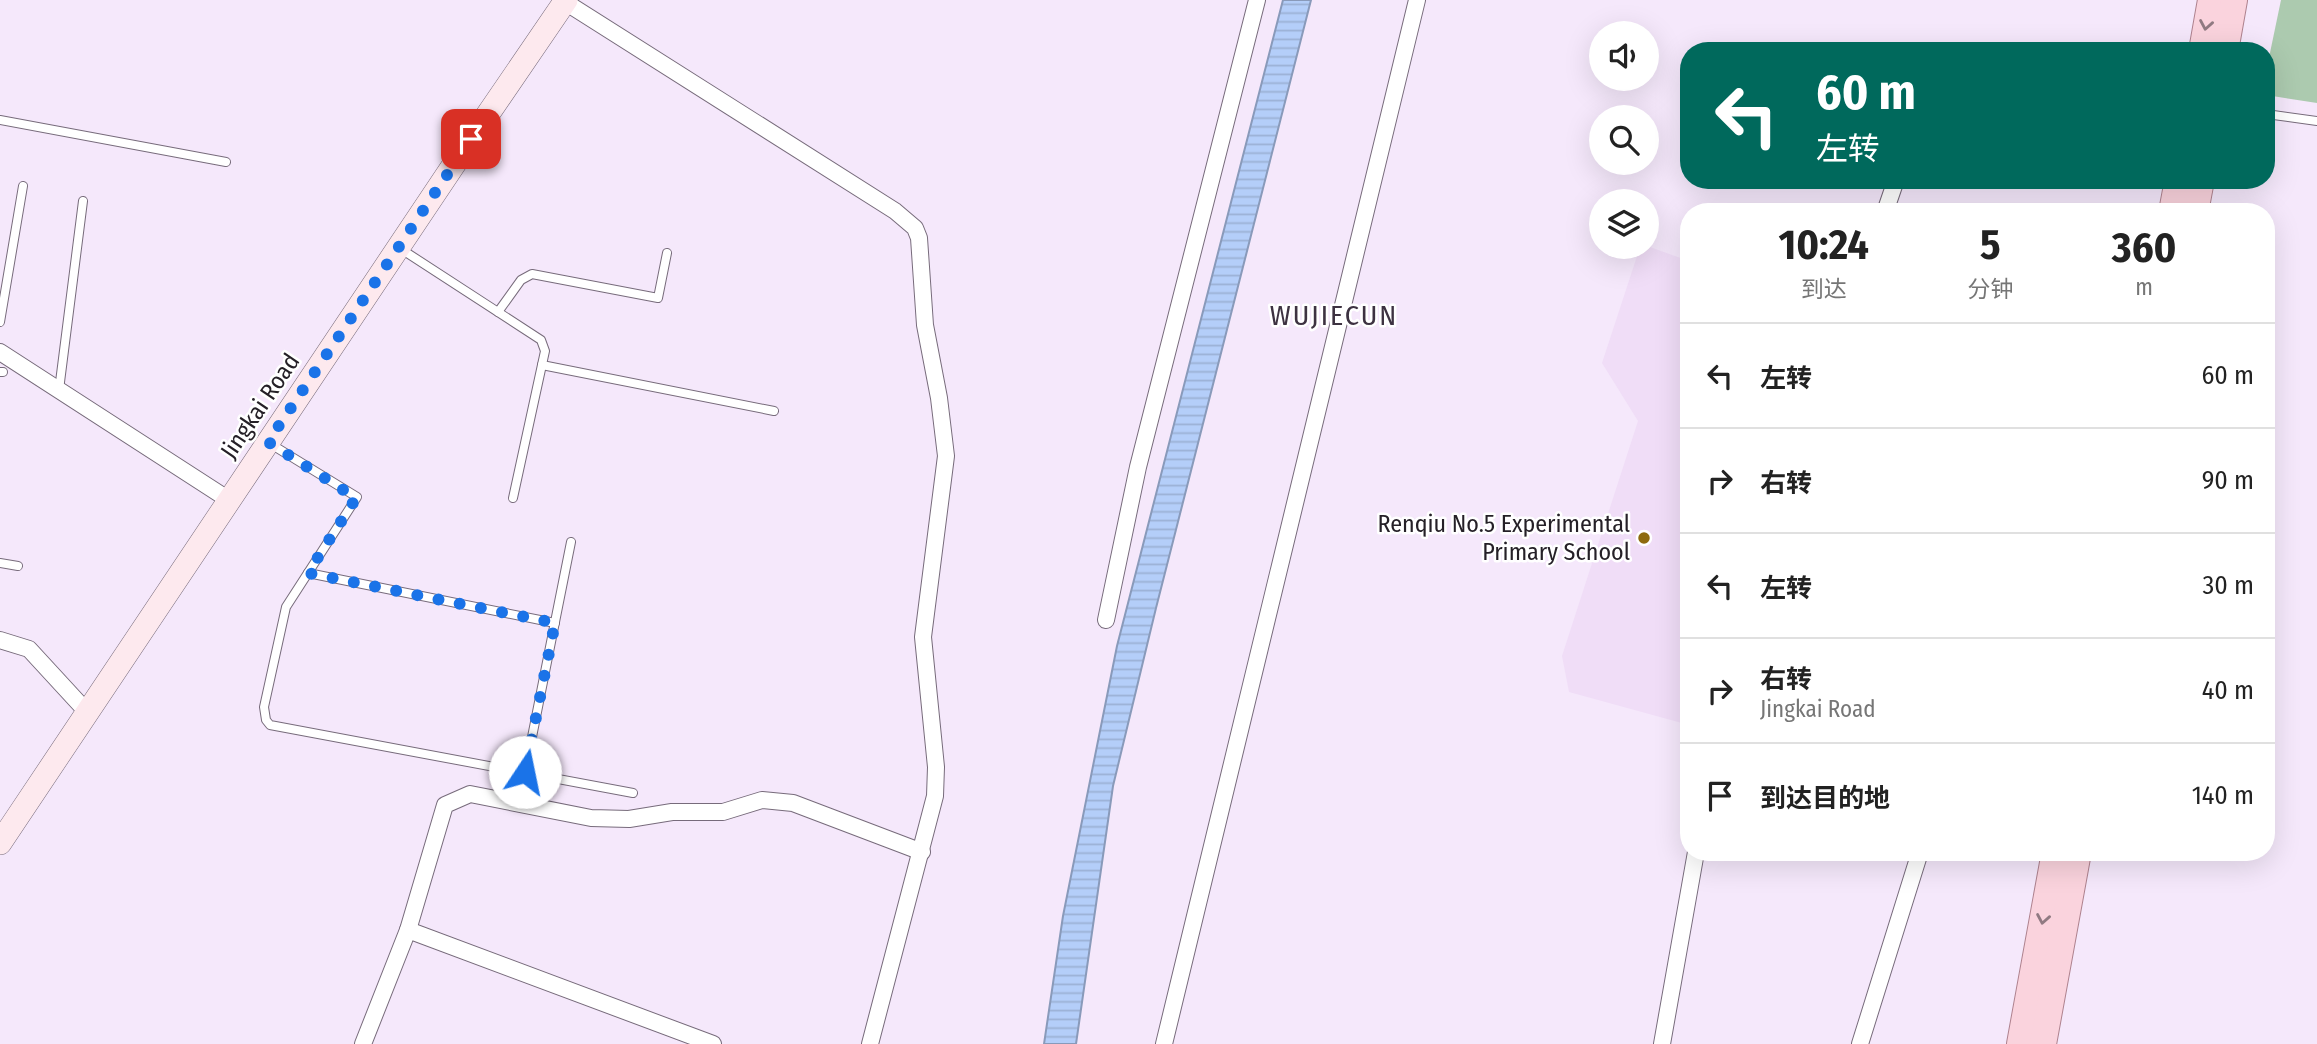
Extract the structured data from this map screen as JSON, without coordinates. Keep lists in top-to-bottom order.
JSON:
{
  "streets": {
    "main road": ["Jingkai Road"]
  },
  "districts": ["WUJIECUN"],
  "places": ["Renqiu No.5 Experimental Primary School"],
  "page": {
    "turn": ["60 m", "左转"],
    "eta": [
      "10:24",
      "到达",
      "5",
      "分钟",
      "360",
      "m"
    ],
    "list": [
      {
        "name": "左转",
        "value": "60 m"
      },
      {
        "name": "右转",
        "value": "90 m"
      },
      {
        "name": "左转",
        "value": "30 m"
      },
      {
        "name": "右转",
        "note": "Jingkai Road",
        "value": "40 m"
      },
      {
        "name": "到达目的地",
        "value": "140 m"
      }
    ]
  }
}
